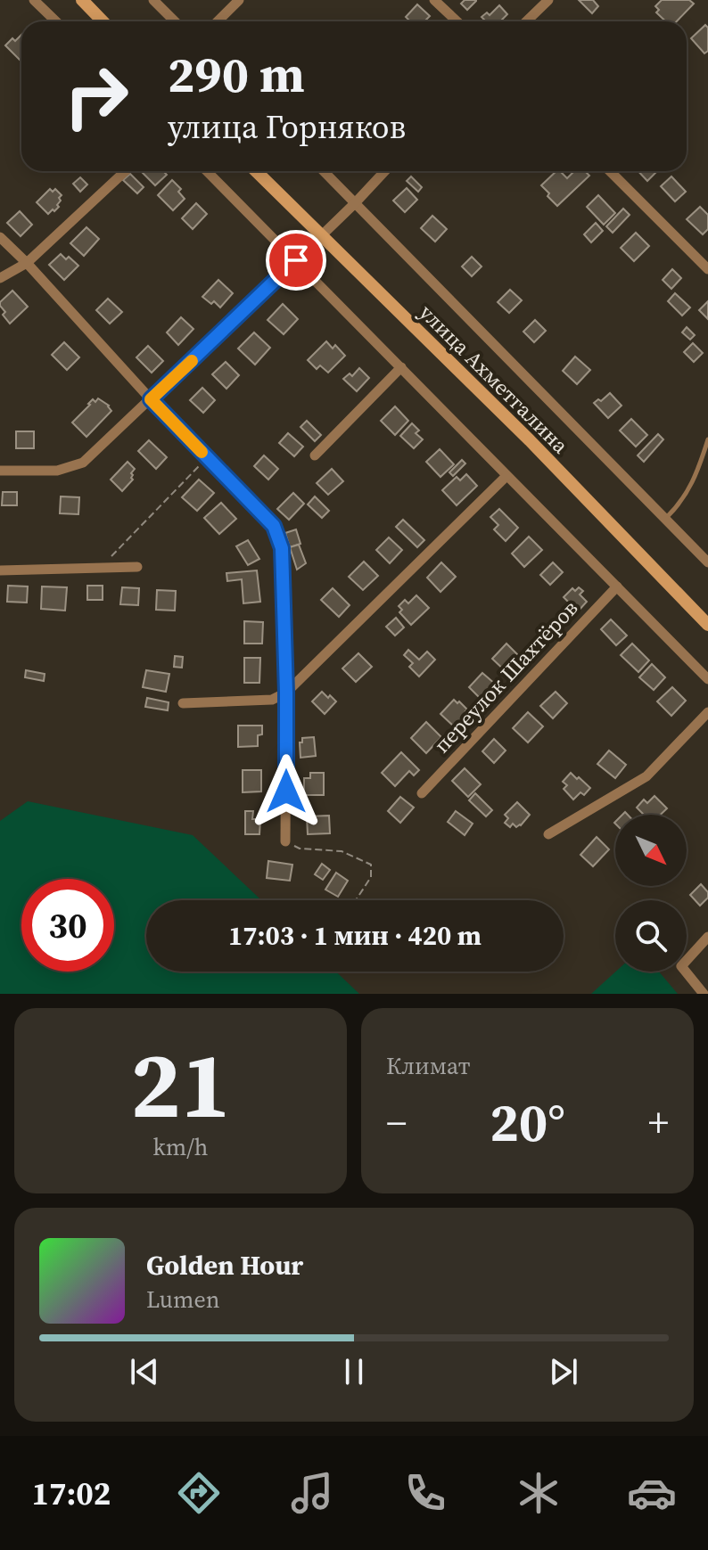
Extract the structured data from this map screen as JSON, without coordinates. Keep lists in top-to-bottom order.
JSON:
{
  "streets": {
    "main road": ["улица Ахметгалина"],
    "street": ["переулок Шахтёров"]
  },
  "north": "bottom right",
  "page": {
    "turn": ["290 m", "улица Горняков"],
    "limit": "30",
    "trip": "17:03 · 1 мин · 420 m",
    "tile": [
      ["21", "km/h"],
      "Климат"
    ],
    "heat": ["−", "20°", "+"],
    "song": ["Golden Hour", "Lumen"],
    "tabs": "17:02"
  }
}
